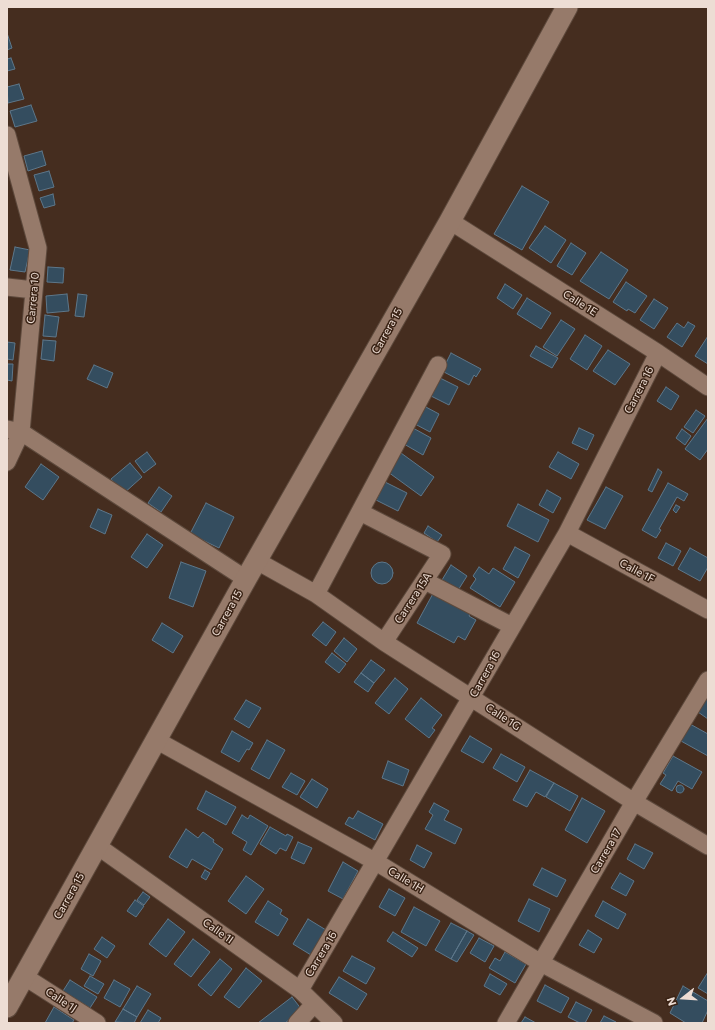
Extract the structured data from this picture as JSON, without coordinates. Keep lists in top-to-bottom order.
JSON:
{
  "streets": {
    "street": [
      "Carrera 10",
      "Calle 1E",
      "Carrera 15",
      "Carrera 16",
      "Calle 1F",
      "Carrera 15A",
      "Calle 1G",
      "Carrera 17",
      "Calle 1H",
      "Calle 1I",
      "Calle 1J"
    ]
  },
  "crossings": [
    ["Calle 1E", "Carrera 15"],
    ["Calle 1E", "Carrera 16"],
    ["Carrera 15", "Calle 1G"],
    ["Carrera 15", "Calle 1H"],
    ["Carrera 15", "Calle 1I"],
    ["Carrera 15", "Calle 1J"],
    ["Carrera 16", "Calle 1F"],
    ["Carrera 16", "Calle 1G"],
    ["Carrera 16", "Calle 1H"],
    ["Carrera 16", "Calle 1I"],
    ["Carrera 15A", "Calle 1G"],
    ["Calle 1G", "Carrera 17"],
    ["Carrera 17", "Calle 1H"]
  ],
  "north": "left"
}
